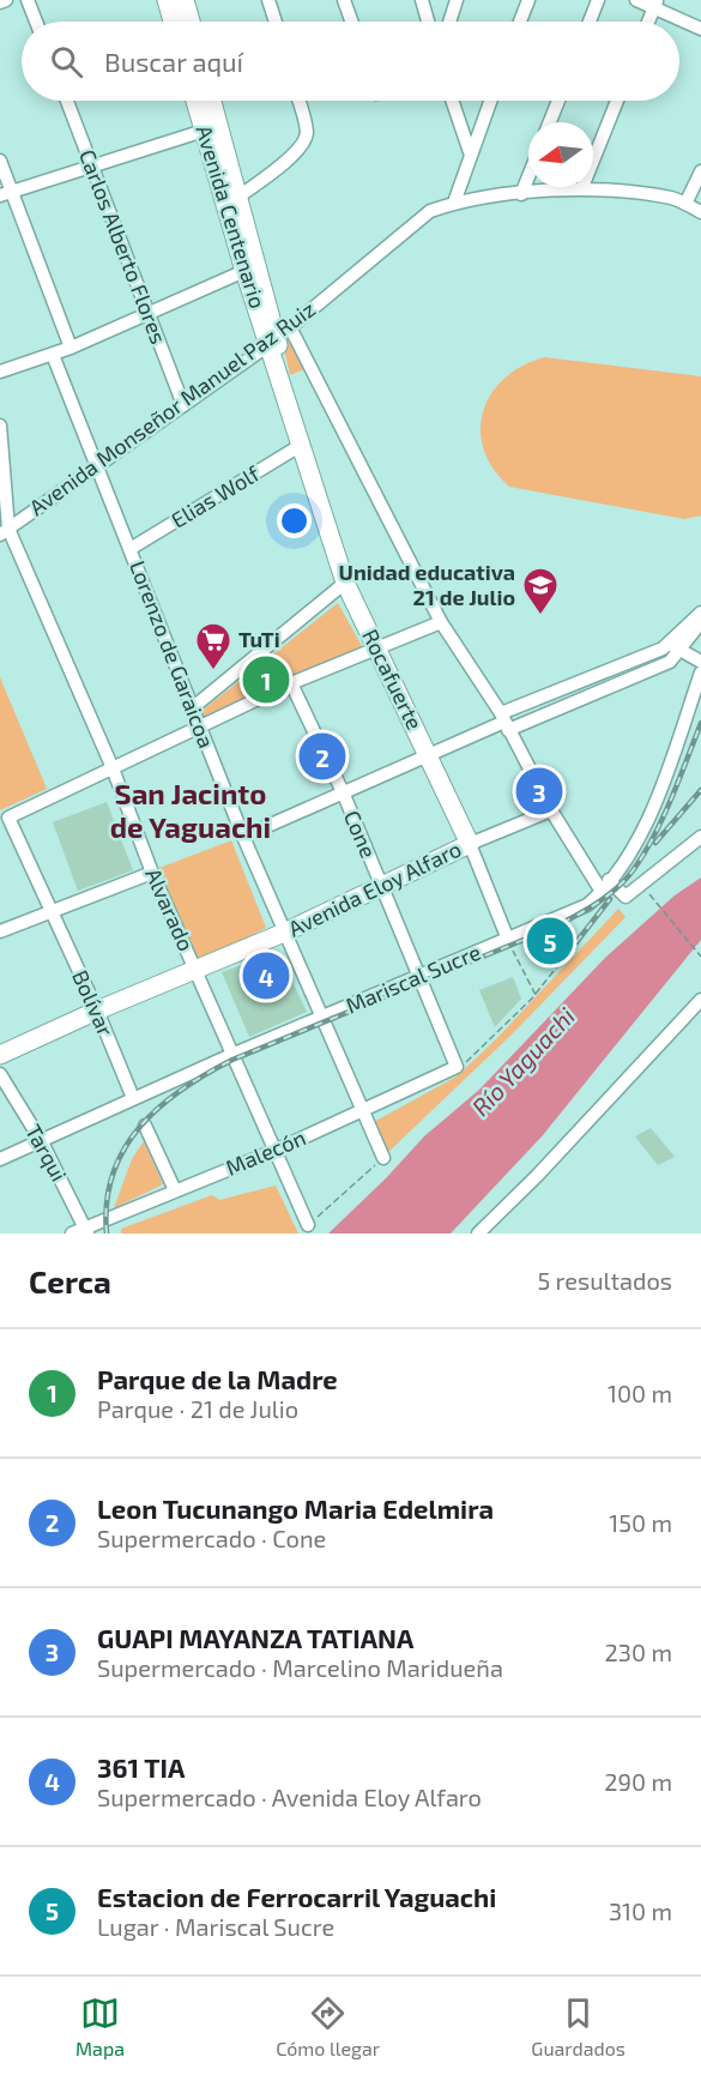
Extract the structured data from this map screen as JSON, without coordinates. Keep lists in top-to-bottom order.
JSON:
{
  "streets": {
    "street": [
      "Avenida Centenario",
      "Carlos Alberto Flores",
      "Avenida Monseñor Manuel Paz Ruiz",
      "Elias Wolf",
      "Lorenzo de Garaicoa",
      "Rocafuerte",
      "Cone",
      "Avenida Eloy Alfaro",
      "Alvarado",
      "Mariscal Sucre",
      "Bolívar",
      "Tarqui",
      "Malecón"
    ]
  },
  "crossings": [
    ["Avenida Centenario", "Avenida Monseñor Manuel Paz Ruiz"],
    ["Avenida Centenario", "Rocafuerte"],
    ["Carlos Alberto Flores", "Avenida Monseñor Manuel Paz Ruiz"],
    ["Avenida Monseñor Manuel Paz Ruiz", "Lorenzo de Garaicoa"],
    ["Avenida Monseñor Manuel Paz Ruiz", "Rocafuerte"],
    ["Avenida Monseñor Manuel Paz Ruiz", "Alvarado"],
    ["Elias Wolf", "Lorenzo de Garaicoa"],
    ["Elias Wolf", "Rocafuerte"],
    ["Lorenzo de Garaicoa", "Avenida Eloy Alfaro"],
    ["Lorenzo de Garaicoa", "Mariscal Sucre"],
    ["Lorenzo de Garaicoa", "Malecón"],
    ["Rocafuerte", "Avenida Eloy Alfaro"],
    ["Rocafuerte", "Mariscal Sucre"],
    ["Cone", "Avenida Eloy Alfaro"],
    ["Cone", "Mariscal Sucre"],
    ["Cone", "Malecón"],
    ["Avenida Eloy Alfaro", "Alvarado"],
    ["Avenida Eloy Alfaro", "Bolívar"],
    ["Alvarado", "Mariscal Sucre"],
    ["Alvarado", "Bolívar"],
    ["Alvarado", "Malecón"],
    ["Mariscal Sucre", "Bolívar"],
    ["Mariscal Sucre", "Tarqui"],
    ["Tarqui", "Malecón"]
  ],
  "districts": ["San Jacinto de Yaguachi"],
  "water": ["Río Yaguachi"],
  "places": {
    "school or university": ["Unidad educativa 21 de Julio"],
    "supermarket": ["TuTi"]
  },
  "north": "left",
  "page": {
    "search": "Buscar aquí",
    "pins": [
      "1",
      "2",
      "3",
      "5",
      "4"
    ],
    "heading": ["Cerca", "5 resultados"],
    "list": [
      {
        "mark": "1",
        "name": "Parque de la Madre",
        "note": "Parque · 21 de Julio",
        "value": "100 m"
      },
      {
        "mark": "2",
        "name": "Leon Tucunango Maria Edelmira",
        "note": "Supermercado · Cone",
        "value": "150 m"
      },
      {
        "mark": "3",
        "name": "GUAPI MAYANZA TATIANA",
        "note": "Supermercado · Marcelino Maridueña",
        "value": "230 m"
      },
      {
        "mark": "4",
        "name": "361 TIA",
        "note": "Supermercado · Avenida Eloy Alfaro",
        "value": "290 m"
      },
      {
        "mark": "5",
        "name": "Estacion de Ferrocarril Yaguachi",
        "note": "Lugar · Mariscal Sucre",
        "value": "310 m"
      }
    ],
    "nav": ["Mapa", "Cómo llegar", "Guardados"]
  }
}
